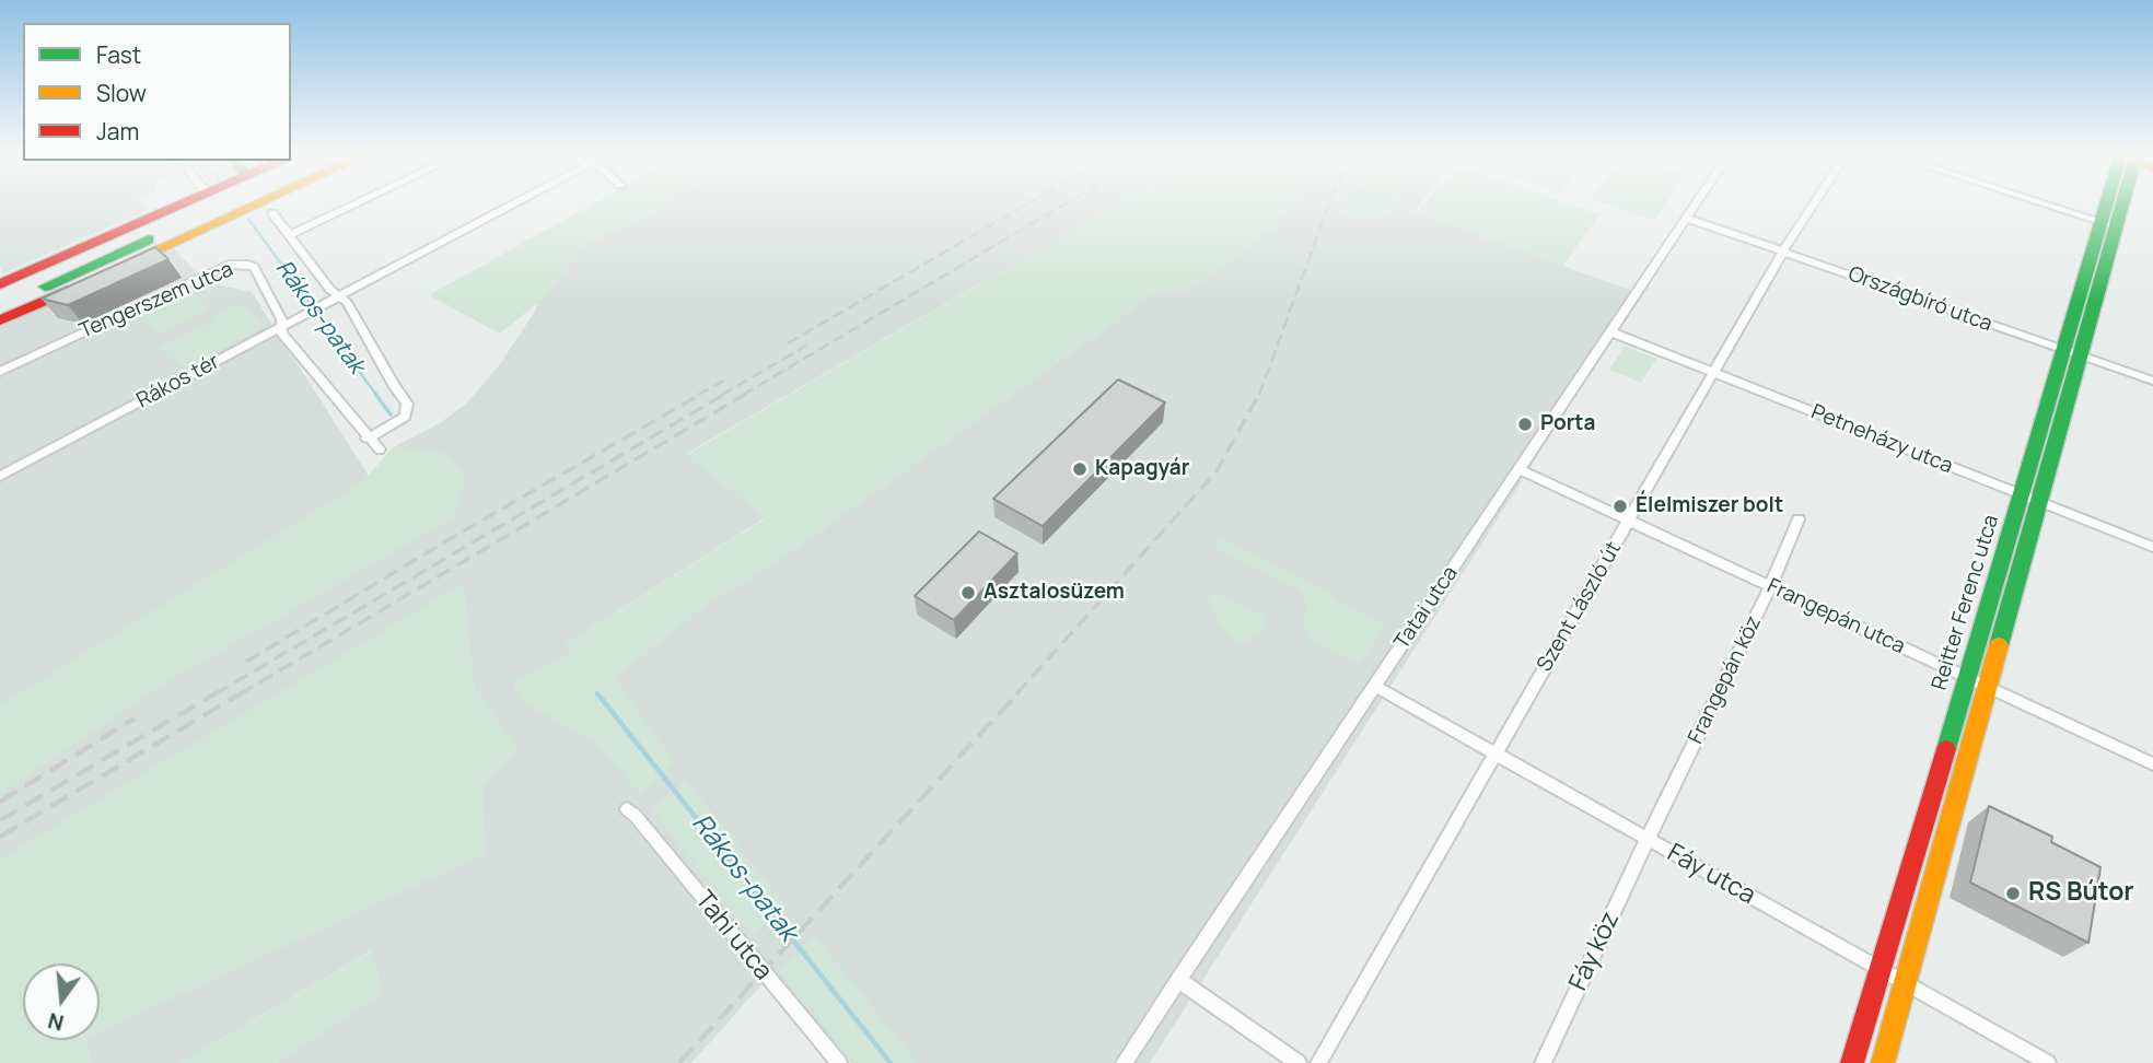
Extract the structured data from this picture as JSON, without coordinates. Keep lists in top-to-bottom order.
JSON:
{
  "streets": {
    "street": [
      "Országbíró utca",
      "Tengerszem utca",
      "Rákos tér",
      "Petneházy utca",
      "Reitter Ferenc utca",
      "Szent László út",
      "Tatai utca",
      "Frangepán utca",
      "Frangepán köz",
      "Fáy utca",
      "Tahi utca",
      "Fáy köz"
    ]
  },
  "crossings": [
    ["Országbíró utca", "Reitter Ferenc utca"],
    ["Országbíró utca", "Szent László út"],
    ["Országbíró utca", "Tatai utca"],
    ["Tengerszem utca", "Rákos tér"],
    ["Petneházy utca", "Reitter Ferenc utca"],
    ["Petneházy utca", "Szent László út"],
    ["Petneházy utca", "Tatai utca"],
    ["Reitter Ferenc utca", "Frangepán utca"],
    ["Reitter Ferenc utca", "Fáy utca"],
    ["Szent László út", "Frangepán utca"],
    ["Szent László út", "Fáy utca"],
    ["Tatai utca", "Frangepán utca"],
    ["Tatai utca", "Fáy utca"],
    ["Frangepán utca", "Frangepán köz"],
    ["Frangepán köz", "Fáy utca"],
    ["Frangepán köz", "Fáy köz"],
    ["Fáy utca", "Fáy köz"]
  ],
  "water": ["Rákos-patak"],
  "places": [
    "Porta",
    "Kapagyár",
    "Élelmiszer bolt",
    "Asztalosüzem",
    "RS Bútor"
  ],
  "legend": ["Fast", "Slow", "Jam"],
  "north": "bottom"
}
